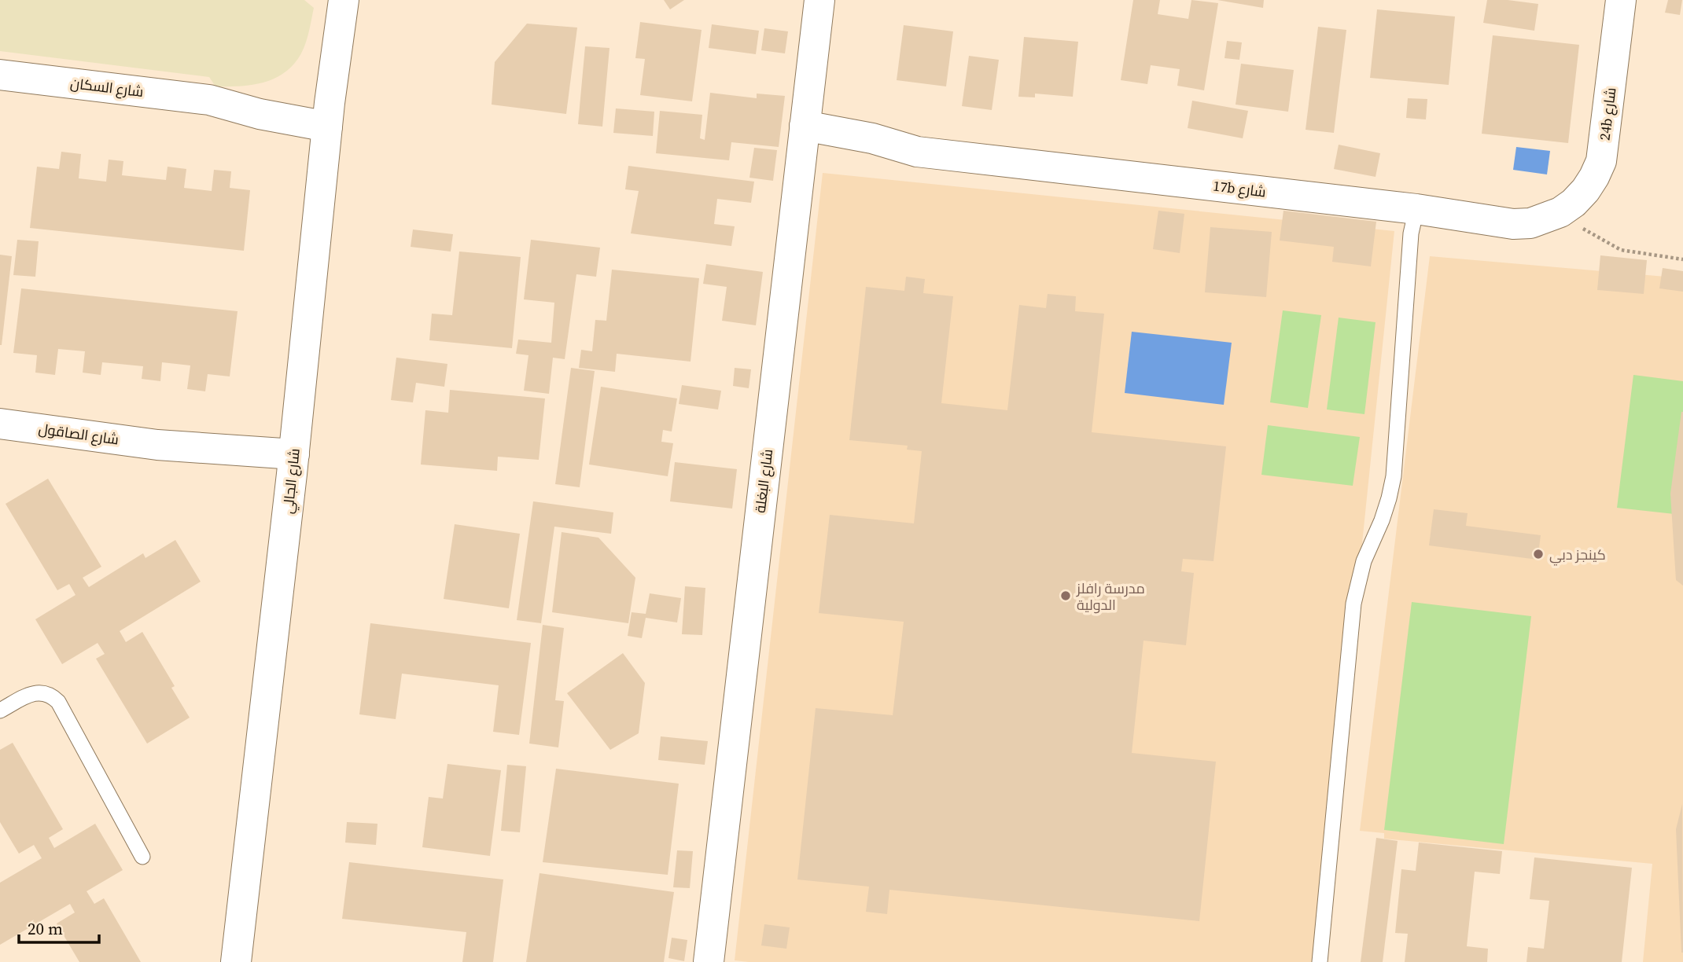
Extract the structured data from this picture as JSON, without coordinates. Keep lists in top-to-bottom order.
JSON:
{
  "streets": {
    "street": [
      "شارع السكان",
      "24b شارع",
      "17b شارع",
      "شارع الصاقول",
      "شارع الجالي",
      "شارع البغلة"
    ]
  },
  "crossings": [
    ["شارع السكان", "شارع الجالي"],
    ["24b شارع", "17b شارع"],
    ["17b شارع", "شارع البغلة"],
    ["شارع الصاقول", "شارع الجالي"]
  ],
  "places": ["كينجز دبي", "مدرسة رافلز الدولية"],
  "scale_bar": "20 m"
}
